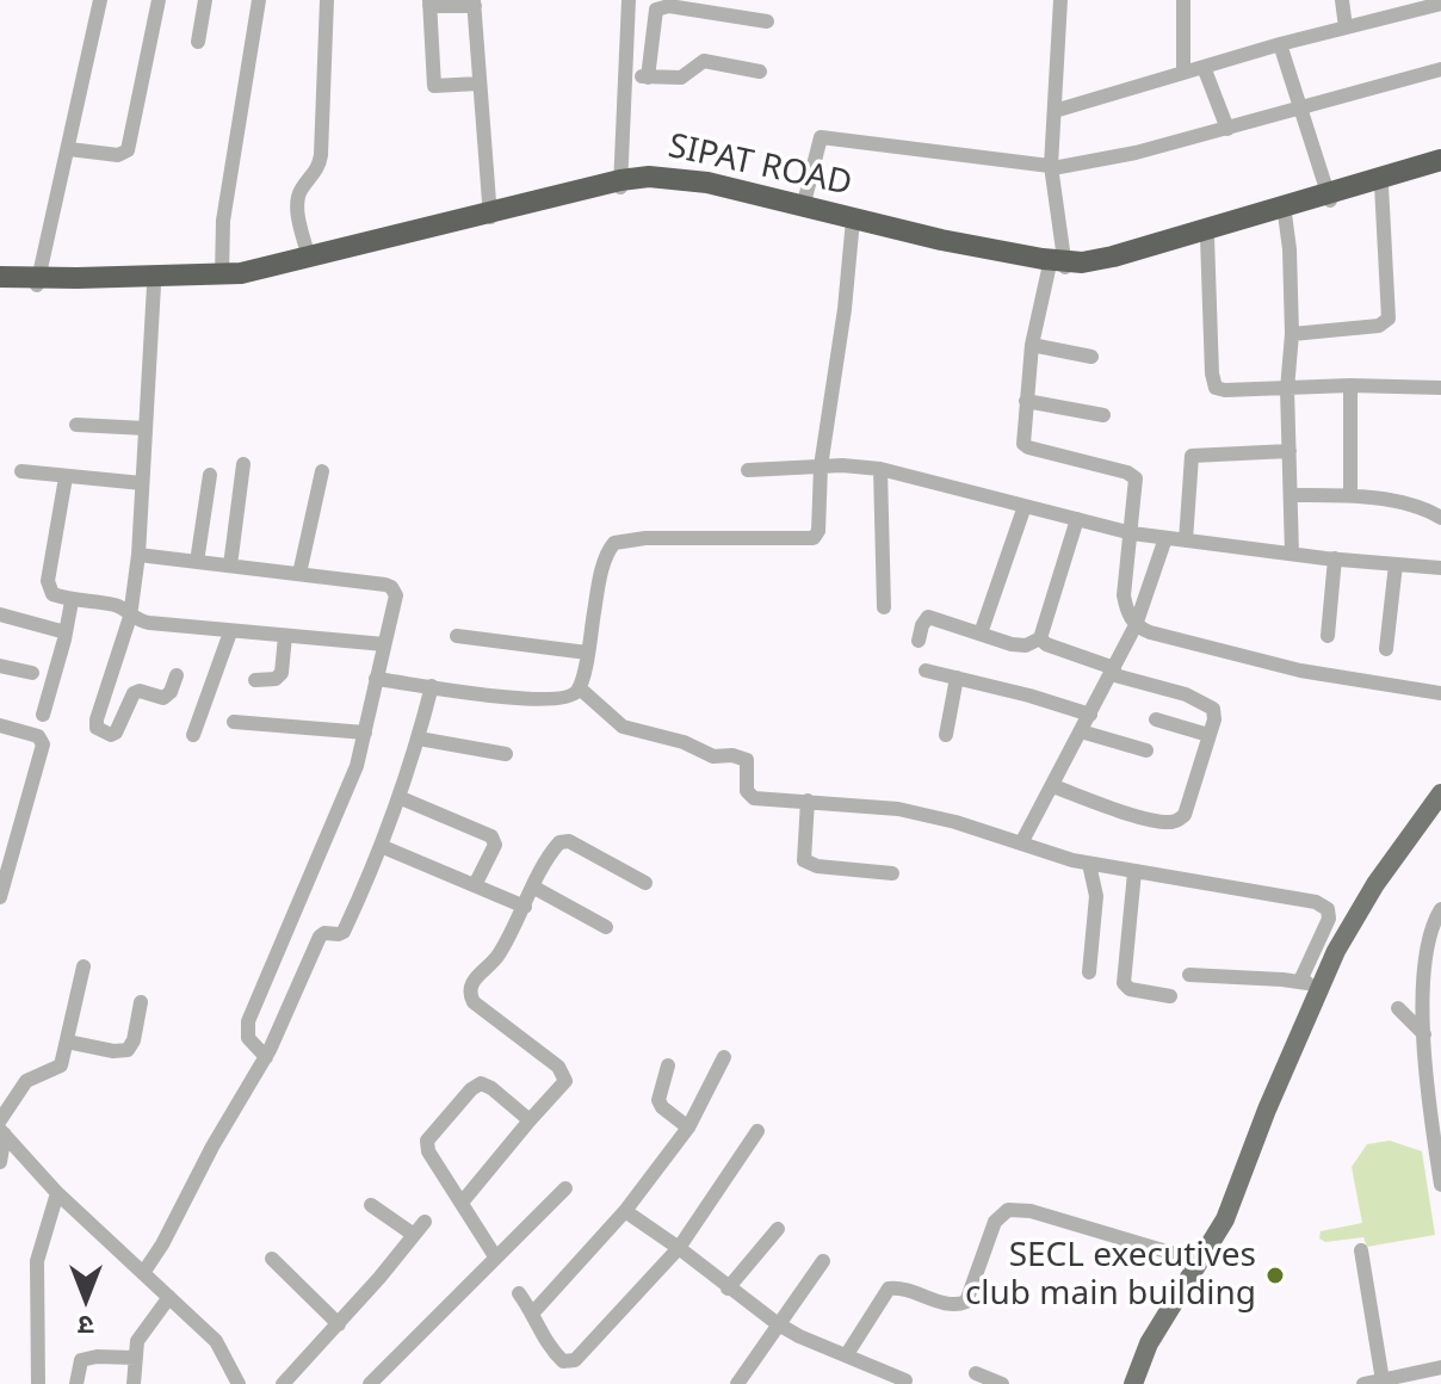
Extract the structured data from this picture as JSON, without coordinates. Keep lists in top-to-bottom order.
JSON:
{
  "streets": {
    "highway": ["SIPAT ROAD"]
  },
  "places": ["SECL executives club main building"],
  "north": "bottom"
}
